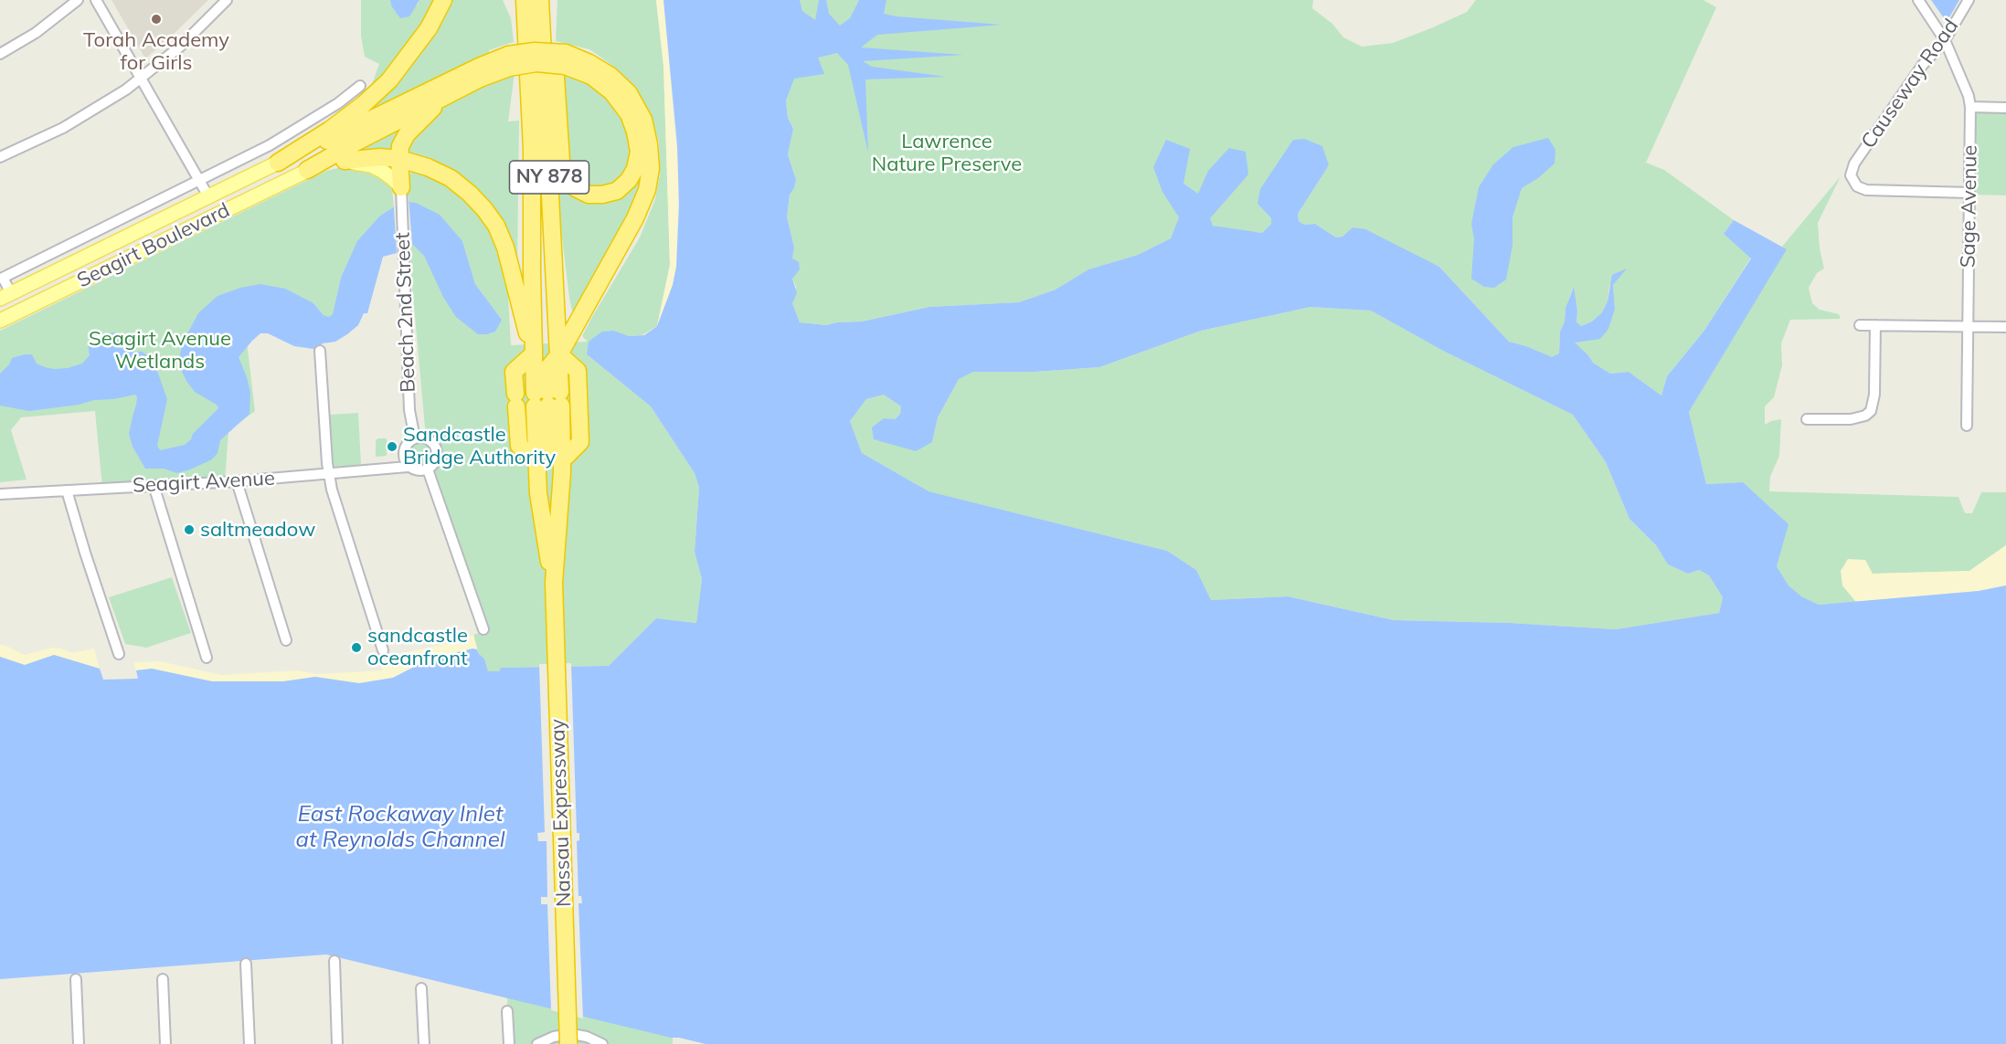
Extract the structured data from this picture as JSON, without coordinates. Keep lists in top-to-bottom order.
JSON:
{
  "streets": {
    "highway": ["NY 878", "Nassau Expressway"],
    "main road": ["Seagirt Boulevard"],
    "street": [
      "Causeway Road",
      "Sage Avenue",
      "Beach 2nd Street",
      "Seagirt Avenue"
    ]
  },
  "crossings": [
    ["Causeway Road", "Sage Avenue"],
    ["Beach 2nd Street", "Seagirt Avenue"]
  ],
  "water": ["East Rockaway Inlet at Reynolds Channel"],
  "parks": ["Lawrence Nature Preserve", "Seagirt Avenue Wetlands"],
  "places": [
    "Torah Academy for Girls",
    "Sandcastle Bridge Authority",
    "saltmeadow",
    "sandcastle oceanfront"
  ]
}
